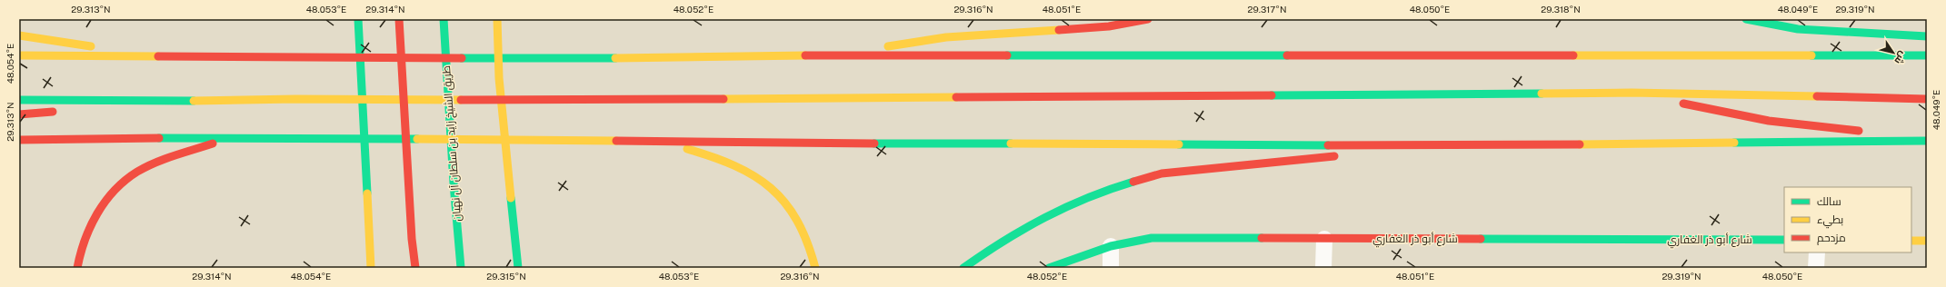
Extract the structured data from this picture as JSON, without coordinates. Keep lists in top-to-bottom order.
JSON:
{
  "streets": {
    "main road": ["طريق الشيخ زايد بن سلطان آل نهيان", "شارع أبو ذر الغفاري"]
  },
  "legend": ["سالك", "بطيء", "مزدحم"],
  "north": "bottom right",
  "coordinates": [
    "29.313°N",
    "48.053°E",
    "29.314°N",
    "48.052°E",
    "29.316°N",
    "48.051°E",
    "29.317°N",
    "48.050°E",
    "29.318°N",
    "48.049°E",
    "29.319°N",
    "48.054°E",
    "29.315°N"
  ]
}
